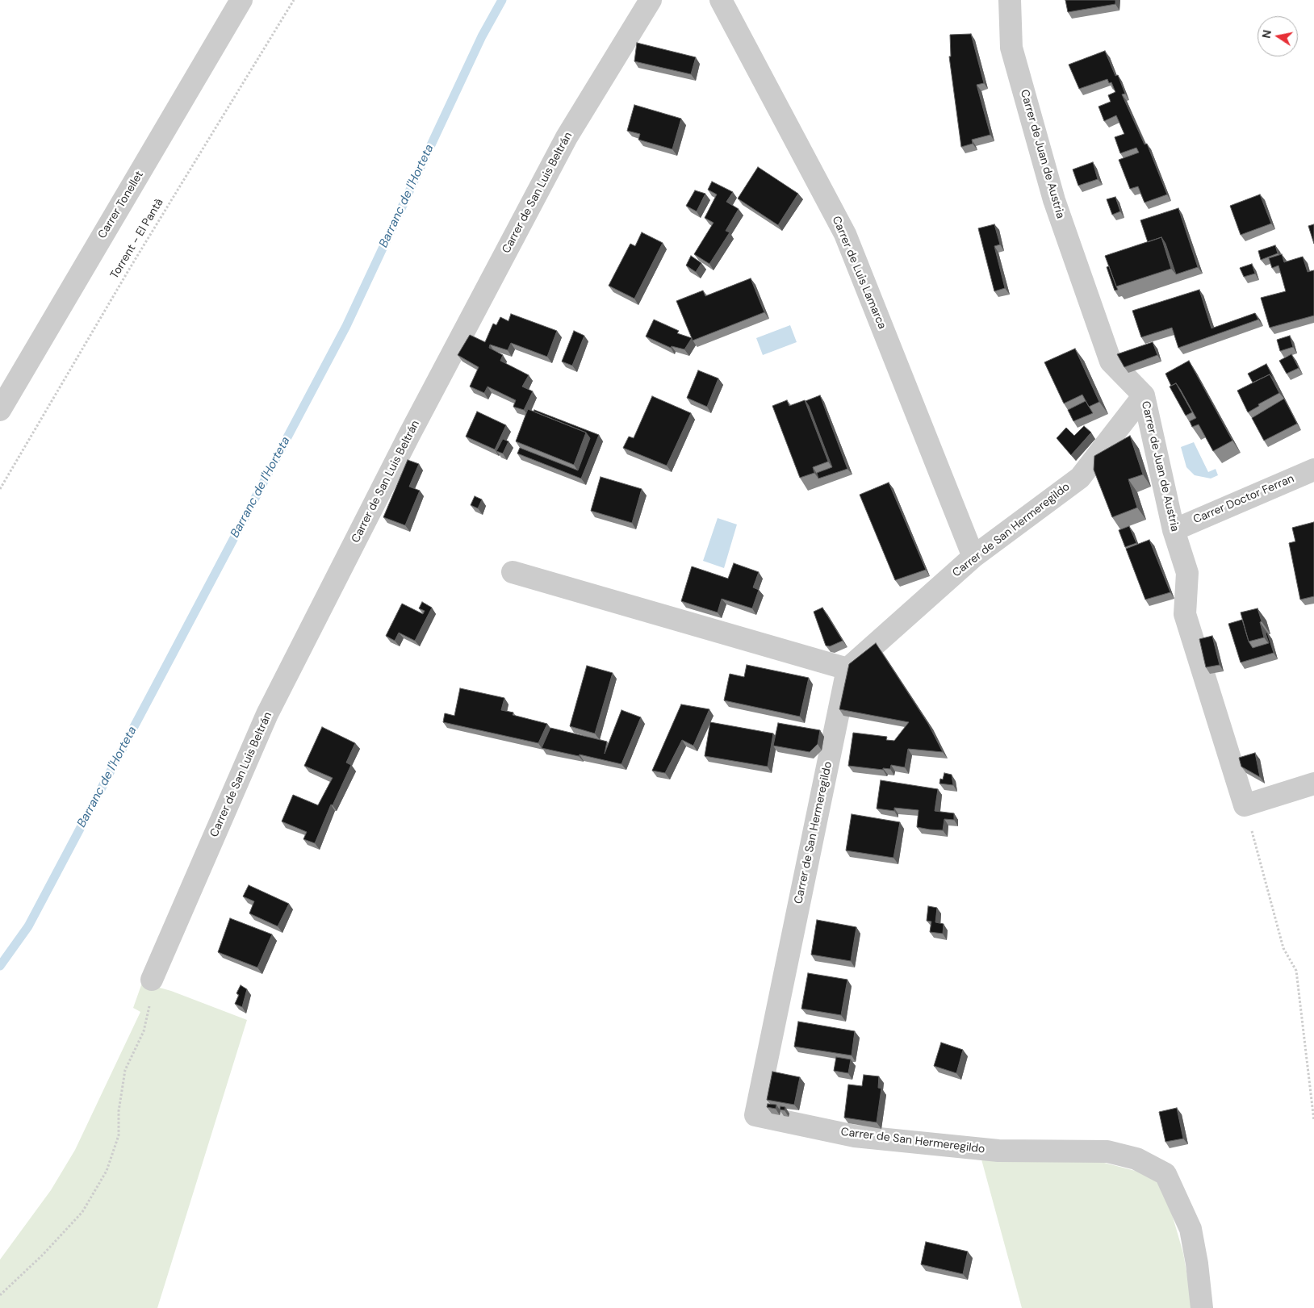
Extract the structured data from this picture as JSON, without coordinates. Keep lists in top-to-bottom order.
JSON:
{
  "streets": {
    "street": [
      "Carrer de Juan de Austria",
      "Carrer de San Luis Beltrán",
      "Carrer Tonellet",
      "Carrer de Luis Lamarca",
      "Carrer Doctor Ferran",
      "Carrer de San Hermeregildo"
    ],
    "path": ["Torrent - El Pantà"]
  },
  "crossings": [
    ["Carrer de Juan de Austria", "Carrer Doctor Ferran"],
    ["Carrer de Juan de Austria", "Carrer de San Hermeregildo"],
    ["Carrer de Luis Lamarca", "Carrer de San Hermeregildo"]
  ],
  "water": ["Barranc de l'Horteta"],
  "north": "left"
}
